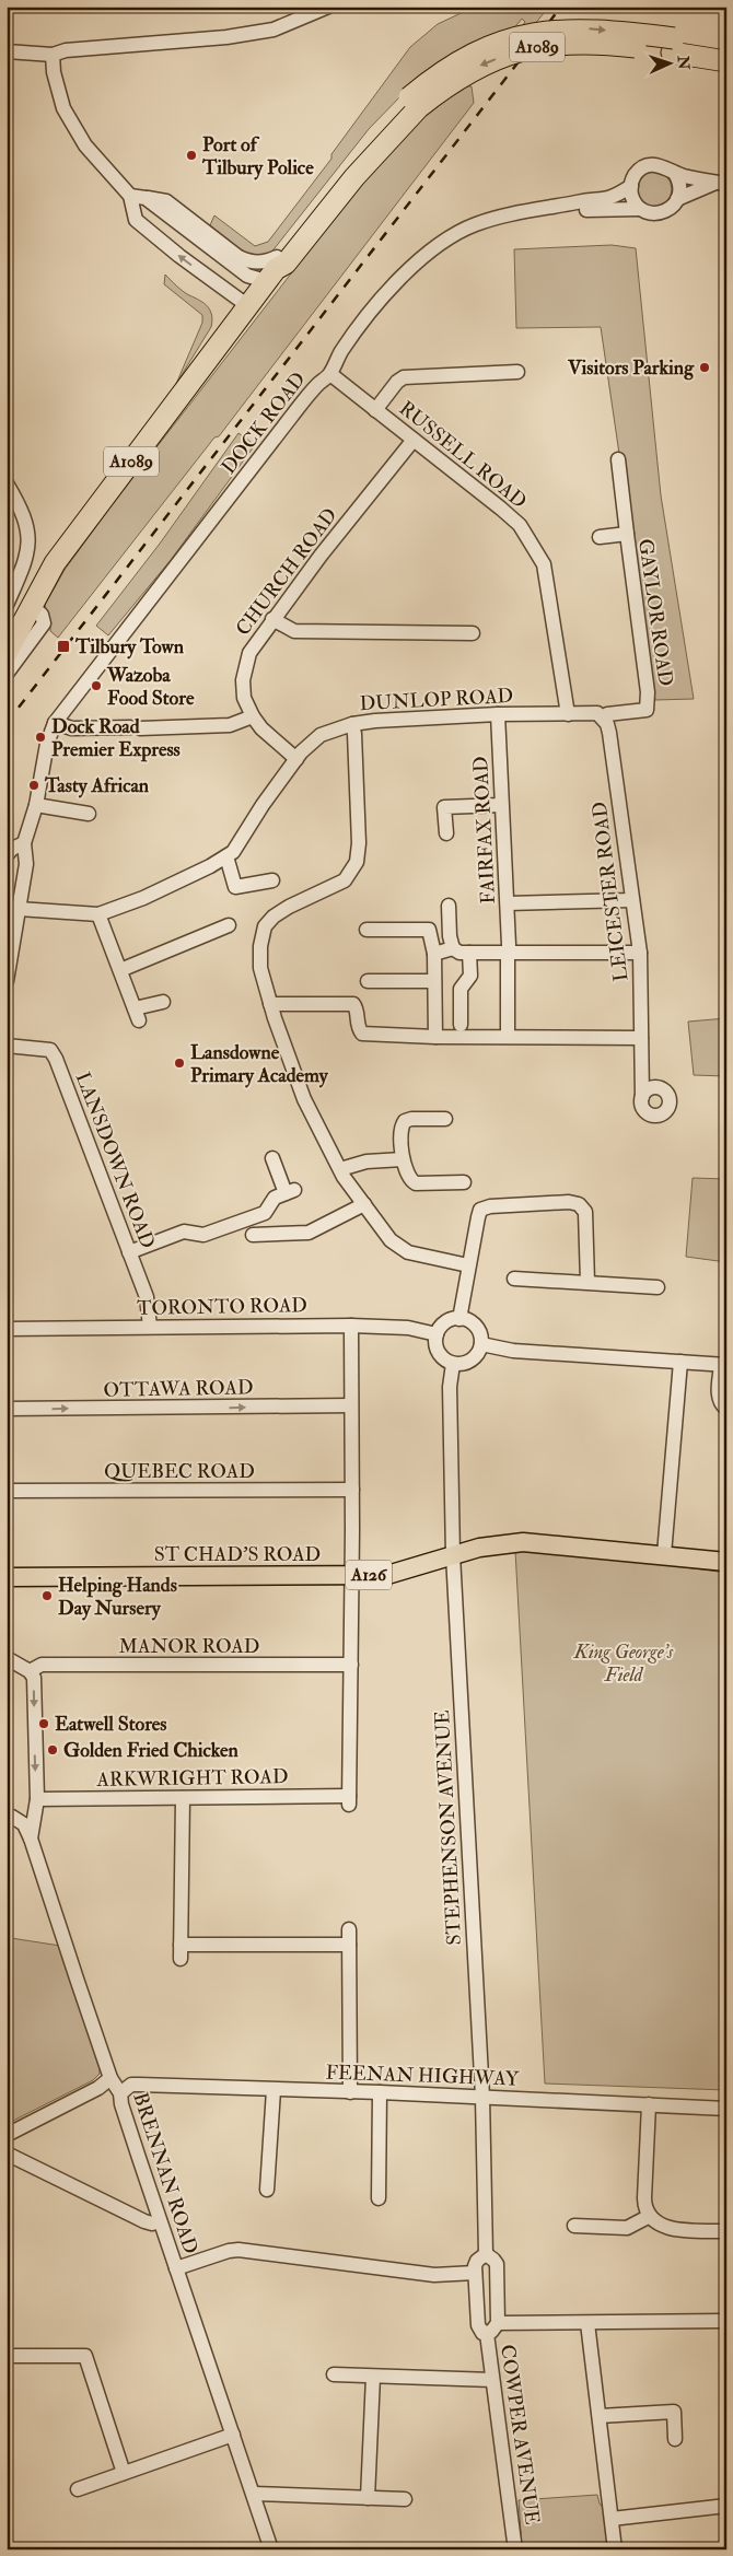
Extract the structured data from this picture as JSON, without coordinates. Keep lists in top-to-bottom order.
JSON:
{
  "streets": {
    "highway": ["A1089"],
    "main road": ["ST CHAD'S ROAD", "A126"],
    "street": [
      "DOCK ROAD",
      "RUSSELL ROAD",
      "CHURCH ROAD",
      "GAYLOR ROAD",
      "DUNLOP ROAD",
      "FAIRFAX ROAD",
      "LEICESTER ROAD",
      "LANSDOWN ROAD",
      "TORONTO ROAD",
      "OTTAWA ROAD",
      "QUEBEC ROAD",
      "MANOR ROAD",
      "ARKWRIGHT ROAD",
      "STEPHENSON AVENUE",
      "FEENAN HIGHWAY",
      "BRENNAN ROAD",
      "COWPER AVENUE"
    ]
  },
  "crossings": [
    ["DOCK ROAD", "RUSSELL ROAD"],
    ["RUSSELL ROAD", "CHURCH ROAD"],
    ["RUSSELL ROAD", "DUNLOP ROAD"],
    ["CHURCH ROAD", "DUNLOP ROAD"],
    ["GAYLOR ROAD", "DUNLOP ROAD"],
    ["GAYLOR ROAD", "LEICESTER ROAD"],
    ["DUNLOP ROAD", "FAIRFAX ROAD"],
    ["DUNLOP ROAD", "LEICESTER ROAD"],
    ["LANSDOWN ROAD", "TORONTO ROAD"],
    ["TORONTO ROAD", "STEPHENSON AVENUE"],
    ["ST CHAD'S ROAD", "STEPHENSON AVENUE"],
    ["MANOR ROAD", "ARKWRIGHT ROAD"],
    ["STEPHENSON AVENUE", "FEENAN HIGHWAY"],
    ["STEPHENSON AVENUE", "COWPER AVENUE"],
    ["FEENAN HIGHWAY", "BRENNAN ROAD"],
    ["FEENAN HIGHWAY", "COWPER AVENUE"]
  ],
  "one_way": ["OTTAWA ROAD"],
  "parks": ["King George's Field"],
  "places": {
    "other": [
      "Port of Tilbury Police",
      "Visitors Parking",
      "Wazoba Food Store",
      "Dock Road Premier Express",
      "Tasty African",
      "Lansdowne Primary Academy",
      "Helping Hands Day Nursery",
      "Eatwell Stores",
      "Golden Fried Chicken"
    ],
    "transit": ["Tilbury Town"]
  },
  "north": "right"
}
